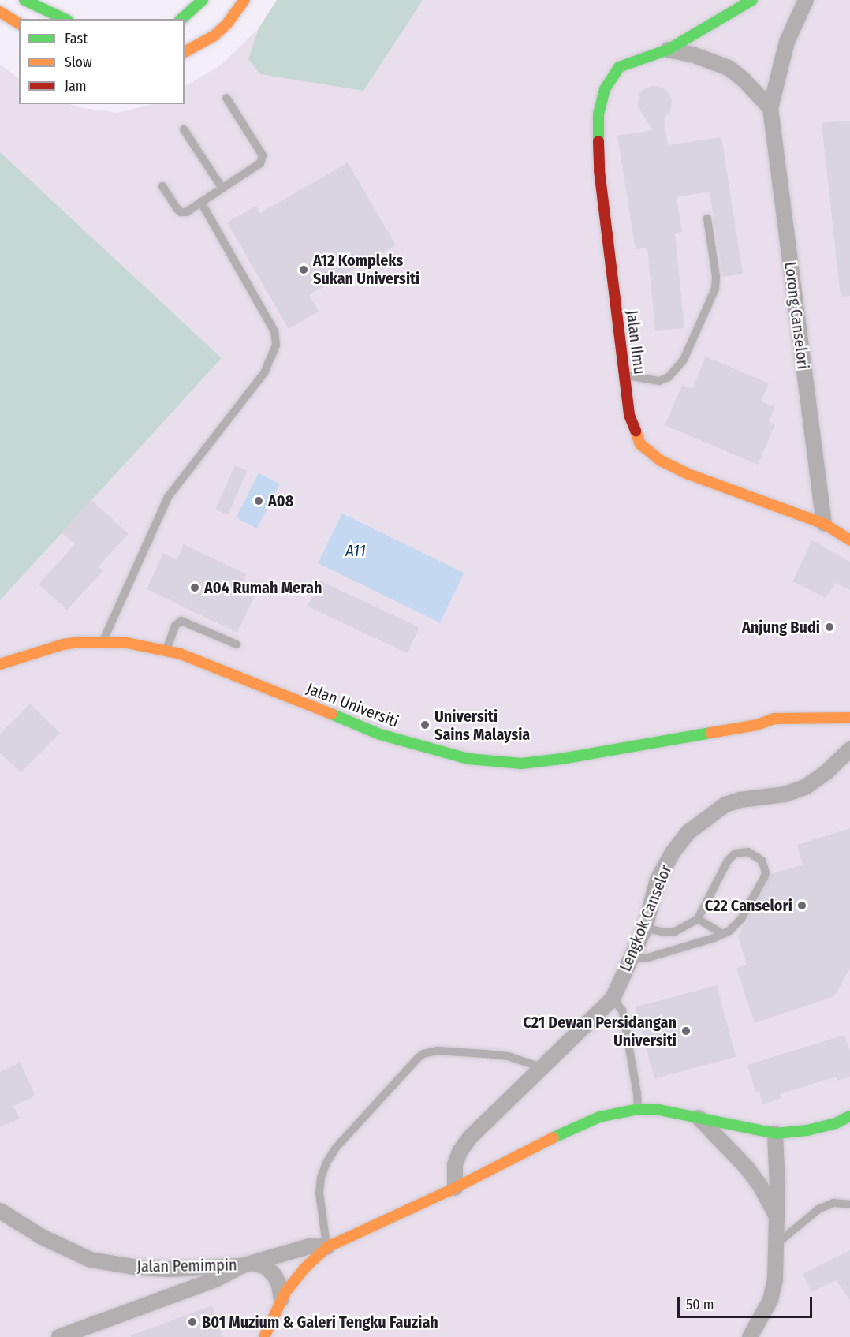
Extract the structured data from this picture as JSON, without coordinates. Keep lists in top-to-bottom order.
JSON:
{
  "streets": {
    "main road": ["Jalan Ilmu", "Jalan Universiti"],
    "street": ["Lorong Canselori", "Lengkok Canselor", "Jalan Pemimpin"]
  },
  "crossings": [
    ["Lorong Canselori", "Jalan Ilmu"]
  ],
  "water": ["A11"],
  "places": [
    "A12 Kompleks Sukan Universiti",
    "A08",
    "A04 Rumah Merah",
    "Anjung Budi",
    "Universiti Sains Malaysia",
    "C22 Canselori",
    "C21 Dewan Persidangan Universiti",
    "B01 Muzium & Galeri Tengku Fauziah"
  ],
  "legend": ["Fast", "Slow", "Jam"],
  "scale_bar": "50 m"
}
